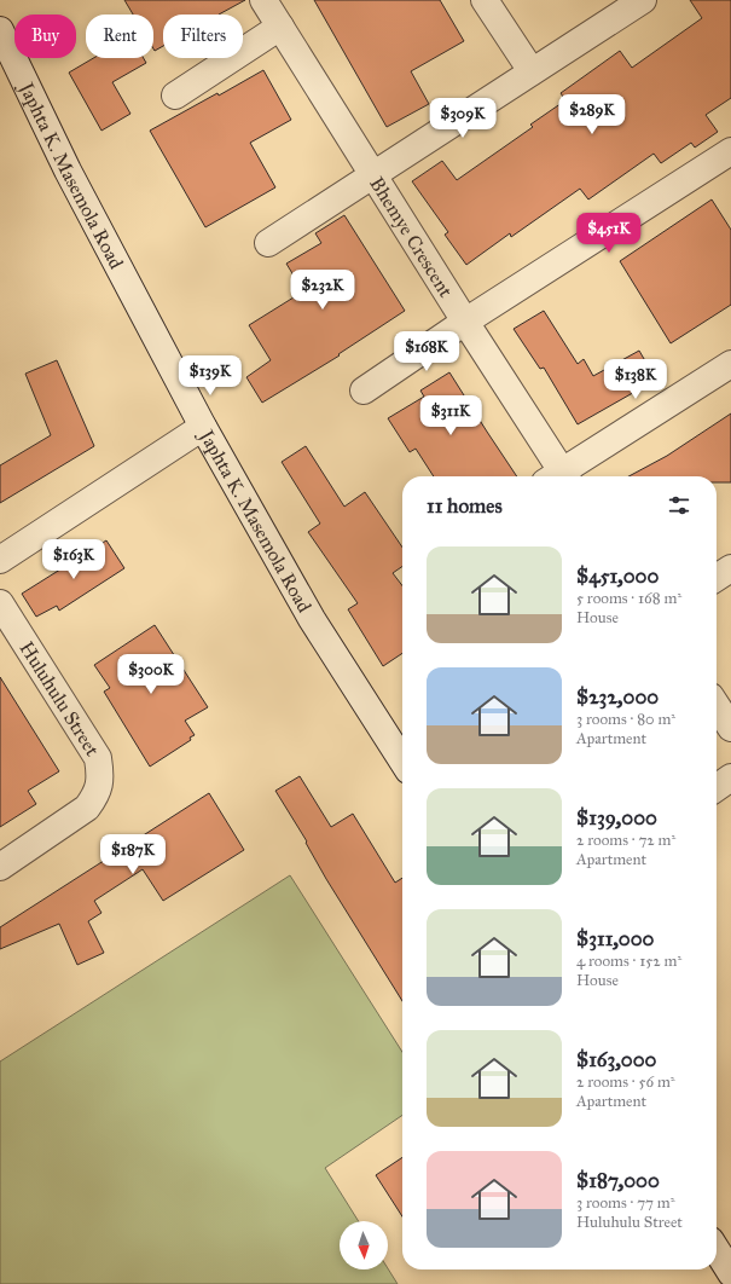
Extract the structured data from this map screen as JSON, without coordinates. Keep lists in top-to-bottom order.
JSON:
{
  "streets": {
    "street": ["Japhta K. Masemola Road", "Bhemye Crescent", "Huluhulu Street"]
  },
  "north": "bottom",
  "page": {
    "chip": ["Buy", "Rent", "Filters"],
    "price": [
      "$289K",
      "$309K",
      "$451K",
      "$232K",
      "$168K",
      "$139K",
      "$138K",
      "$311K",
      "$163K",
      "$300K",
      "$187K"
    ],
    "heading": "11 homes",
    "list": [
      {
        "name": "$451,000",
        "note": "5 rooms · 168 m² · House"
      },
      {
        "name": "$232,000",
        "note": "3 rooms · 80 m² · Apartment"
      },
      {
        "name": "$139,000",
        "note": "2 rooms · 72 m² · Apartment"
      },
      {
        "name": "$311,000",
        "note": "4 rooms · 152 m² · House"
      },
      {
        "name": "$163,000",
        "note": "2 rooms · 56 m² · Apartment"
      },
      {
        "name": "$187,000",
        "note": "3 rooms · 77 m² · Huluhulu Street"
      }
    ]
  }
}
